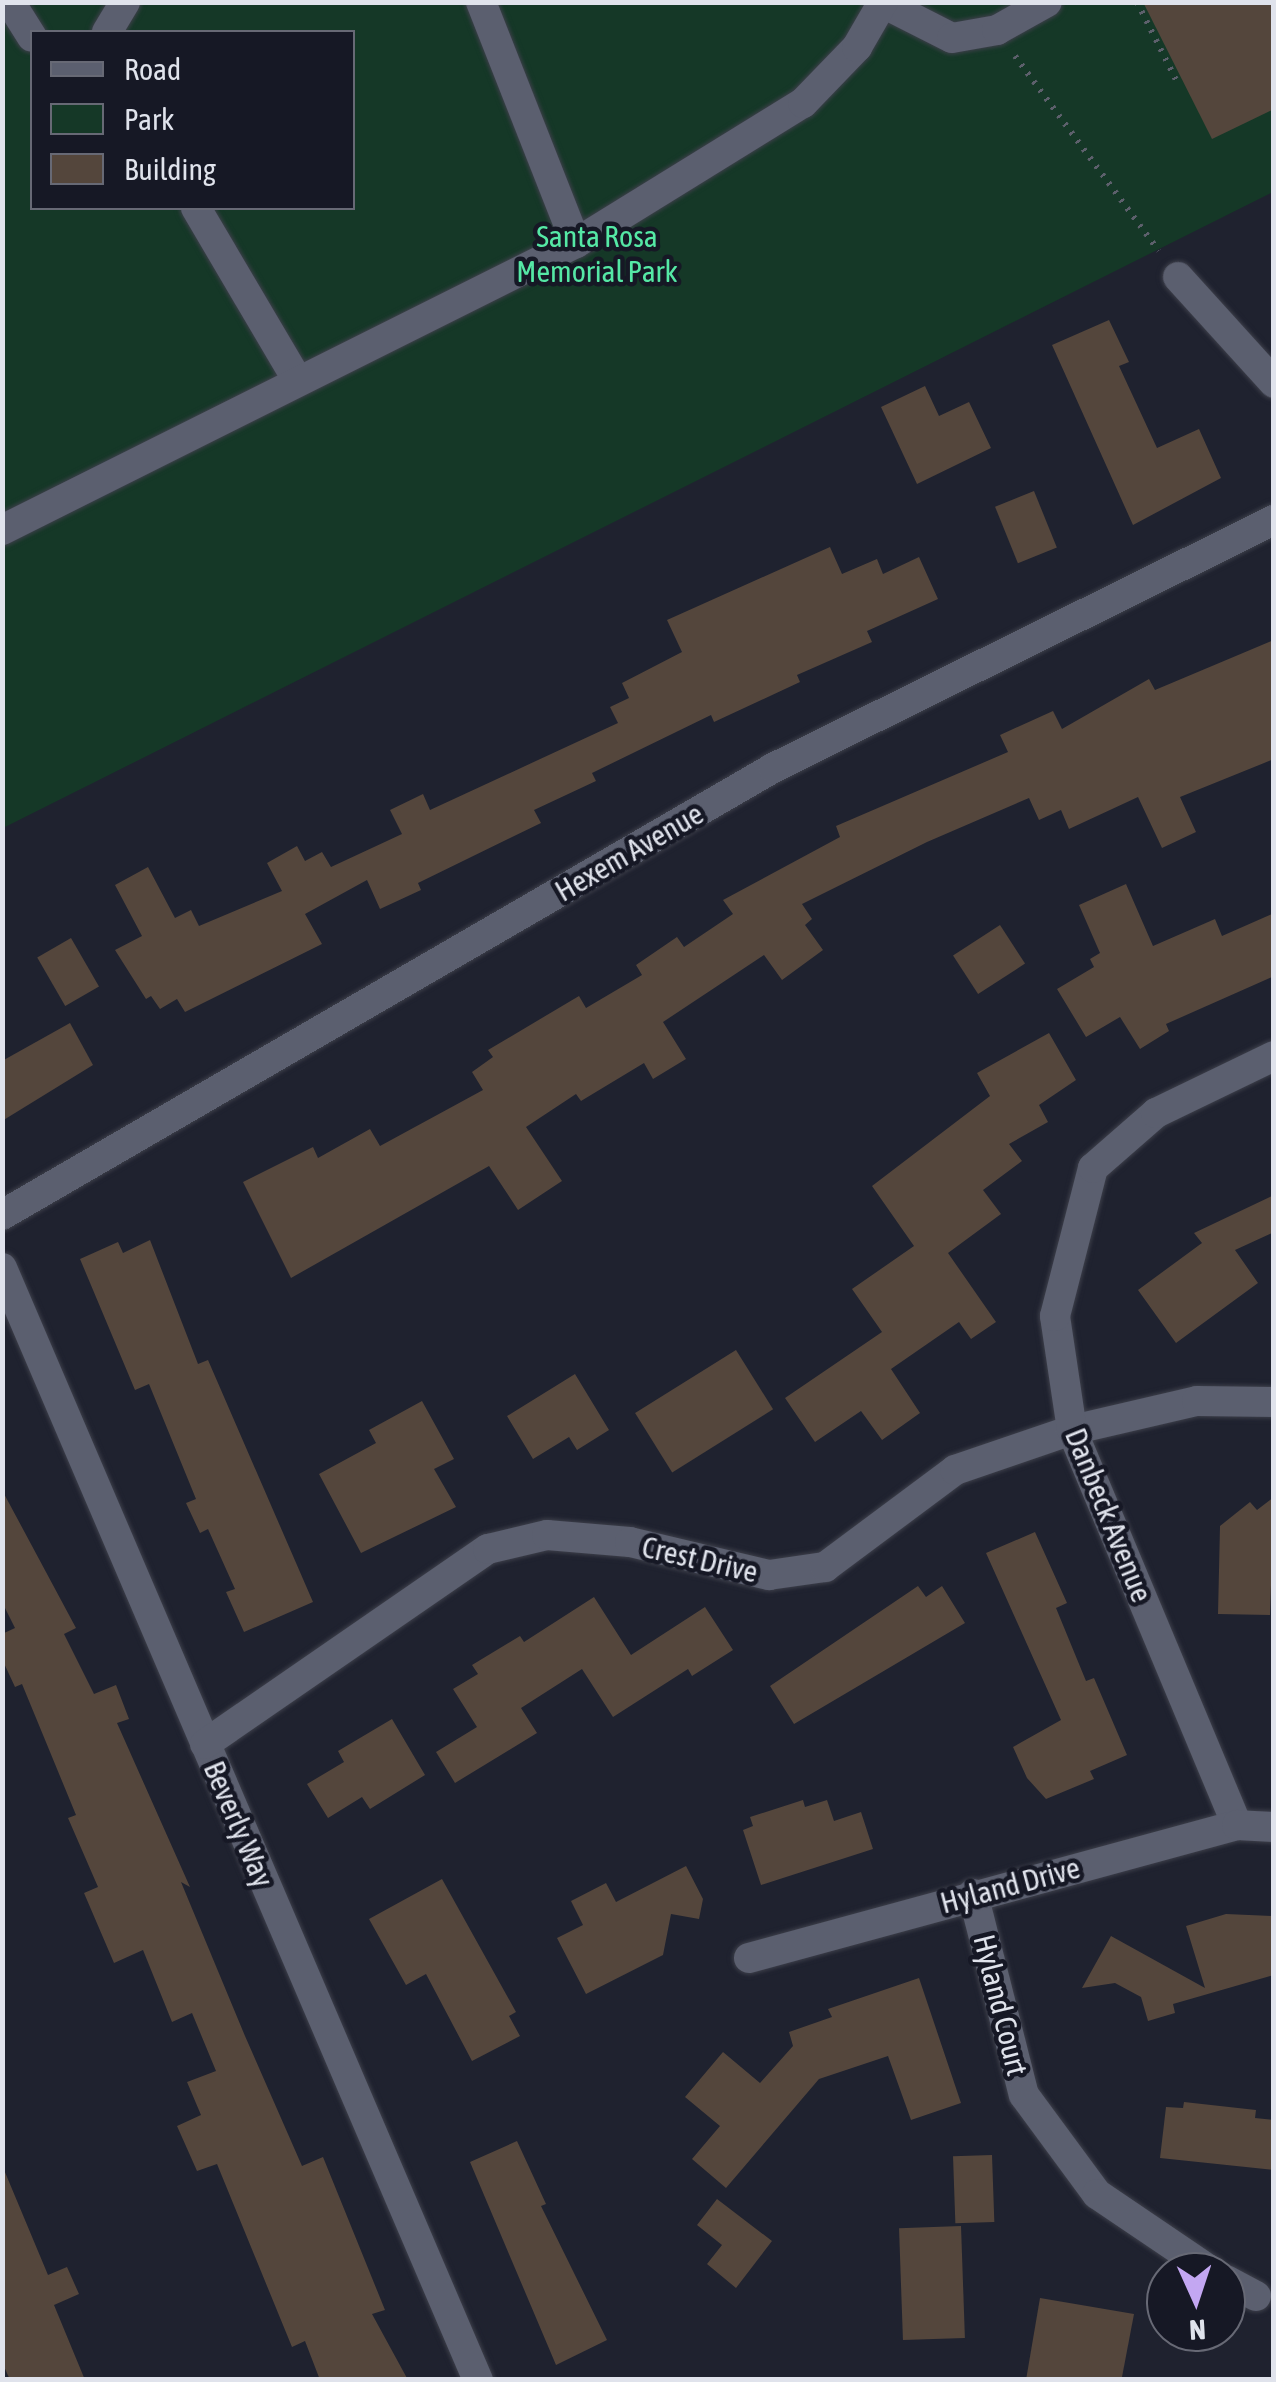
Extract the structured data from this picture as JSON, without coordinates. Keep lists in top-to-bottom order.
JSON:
{
  "streets": {
    "street": [
      "Hexem Avenue",
      "Danbeck Avenue",
      "Crest Drive",
      "Beverly Way",
      "Hyland Drive",
      "Hyland Court"
    ]
  },
  "crossings": [
    ["Danbeck Avenue", "Crest Drive"],
    ["Danbeck Avenue", "Hyland Drive"],
    ["Crest Drive", "Beverly Way"],
    ["Hyland Drive", "Hyland Court"]
  ],
  "parks": ["Santa Rosa Memorial Park"],
  "legend": ["Road", "Park", "Building"],
  "north": "bottom"
}
